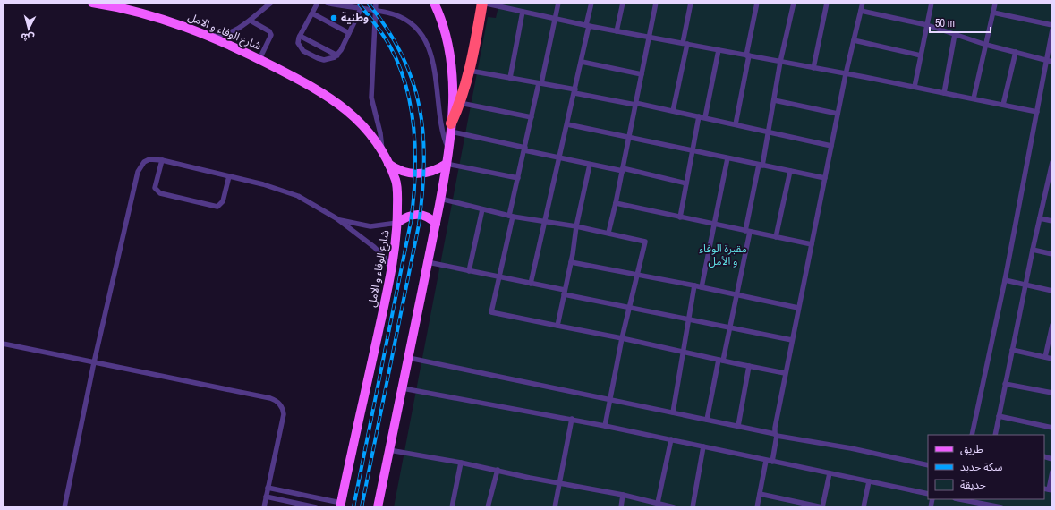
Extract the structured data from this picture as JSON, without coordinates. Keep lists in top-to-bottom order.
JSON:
{
  "streets": {
    "main road": ["شارع الوفاء و الامل"]
  },
  "parks": ["مقبرة الوفاء و الأمل"],
  "places": ["وطنية"],
  "legend": ["طريق", "سكة حديد", "حديقة"],
  "scale_bar": "50 m",
  "north": "bottom"
}
